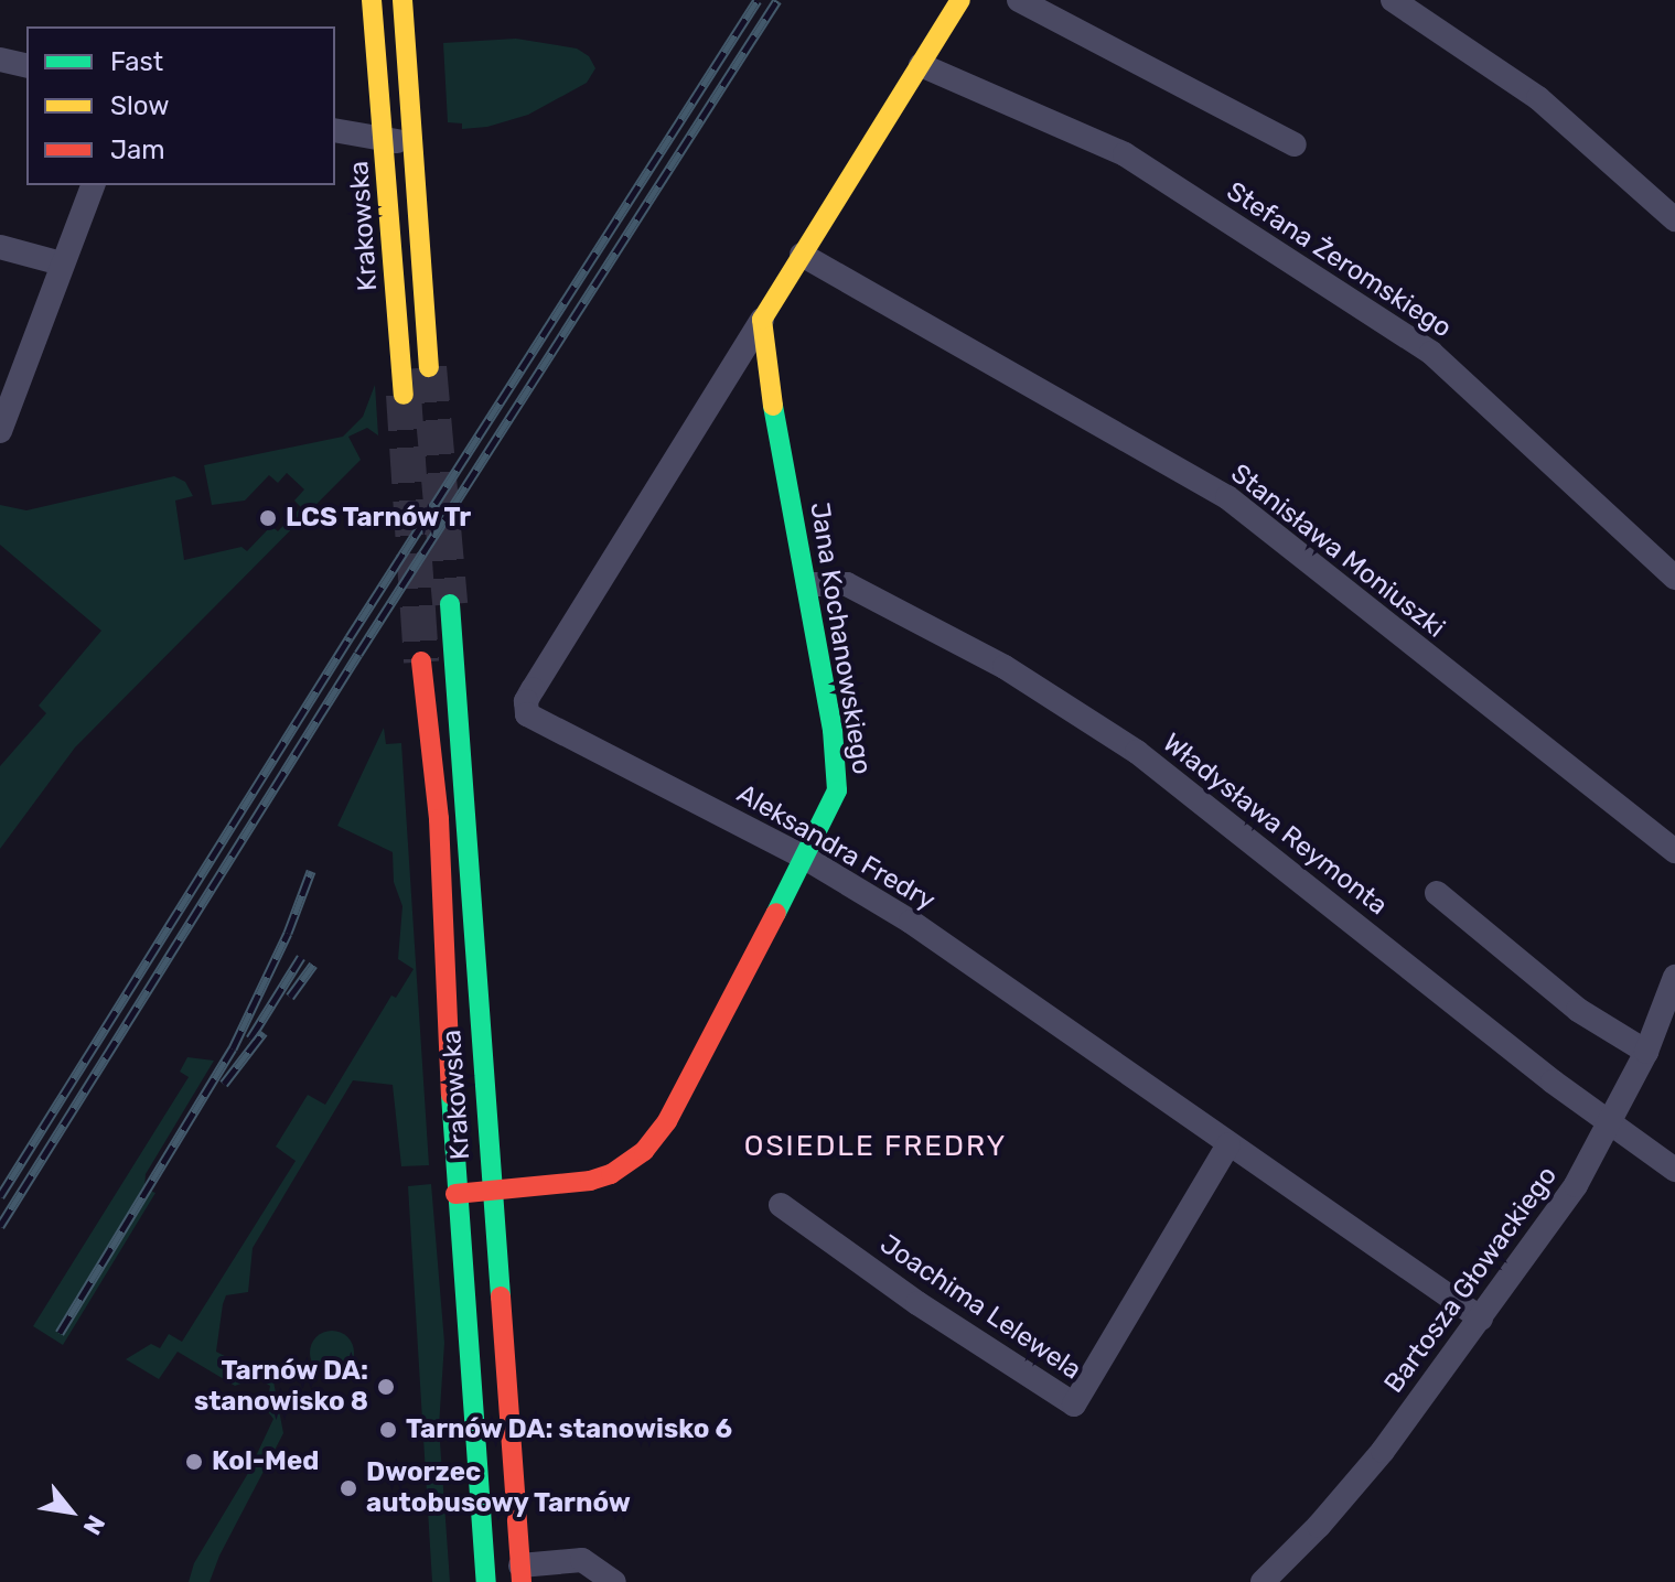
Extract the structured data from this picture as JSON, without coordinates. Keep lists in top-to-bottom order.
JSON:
{
  "streets": {
    "street": [
      "Krakowska",
      "Stefana Żeromskiego",
      "Stanisława Moniuszki",
      "Jana Kochanowskiego",
      "Władysława Reymonta",
      "Aleksandra Fredry",
      "Bartosza Głowackiego",
      "Joachima Lelewela"
    ]
  },
  "crossings": [
    ["Krakowska", "Jana Kochanowskiego"],
    ["Jana Kochanowskiego", "Władysława Reymonta"],
    ["Jana Kochanowskiego", "Aleksandra Fredry"],
    ["Władysława Reymonta", "Bartosza Głowackiego"],
    ["Aleksandra Fredry", "Bartosza Głowackiego"],
    ["Aleksandra Fredry", "Joachima Lelewela"]
  ],
  "districts": ["OSIEDLE FREDRY"],
  "places": [
    "LCS Tarnów Tr",
    "Tarnów DA: stanowisko 8",
    "Tarnów DA: stanowisko 6",
    "Kol-Med",
    "Dworzec autobusowy Tarnów"
  ],
  "legend": ["Fast", "Slow", "Jam"],
  "north": "bottom right"
}
